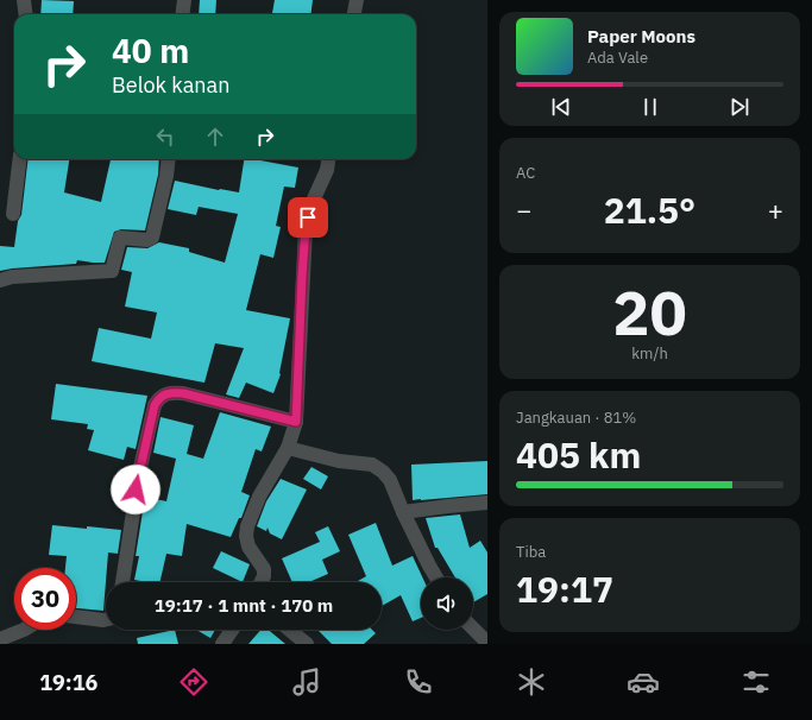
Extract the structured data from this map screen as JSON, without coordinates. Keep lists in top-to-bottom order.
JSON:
{
  "page": {
    "turn": ["40 m", "Belok kanan"],
    "song": ["Paper Moons", "Ada Vale"],
    "tile": [
      "AC",
      ["20", "km/h"],
      ["Jangkauan · 81%", "405 km"],
      ["Tiba", "19:17"]
    ],
    "heat": ["−", "21.5°", "+"],
    "limit": "30",
    "trip": "19:17 · 1 mnt · 170 m",
    "tabs": "19:16"
  }
}
